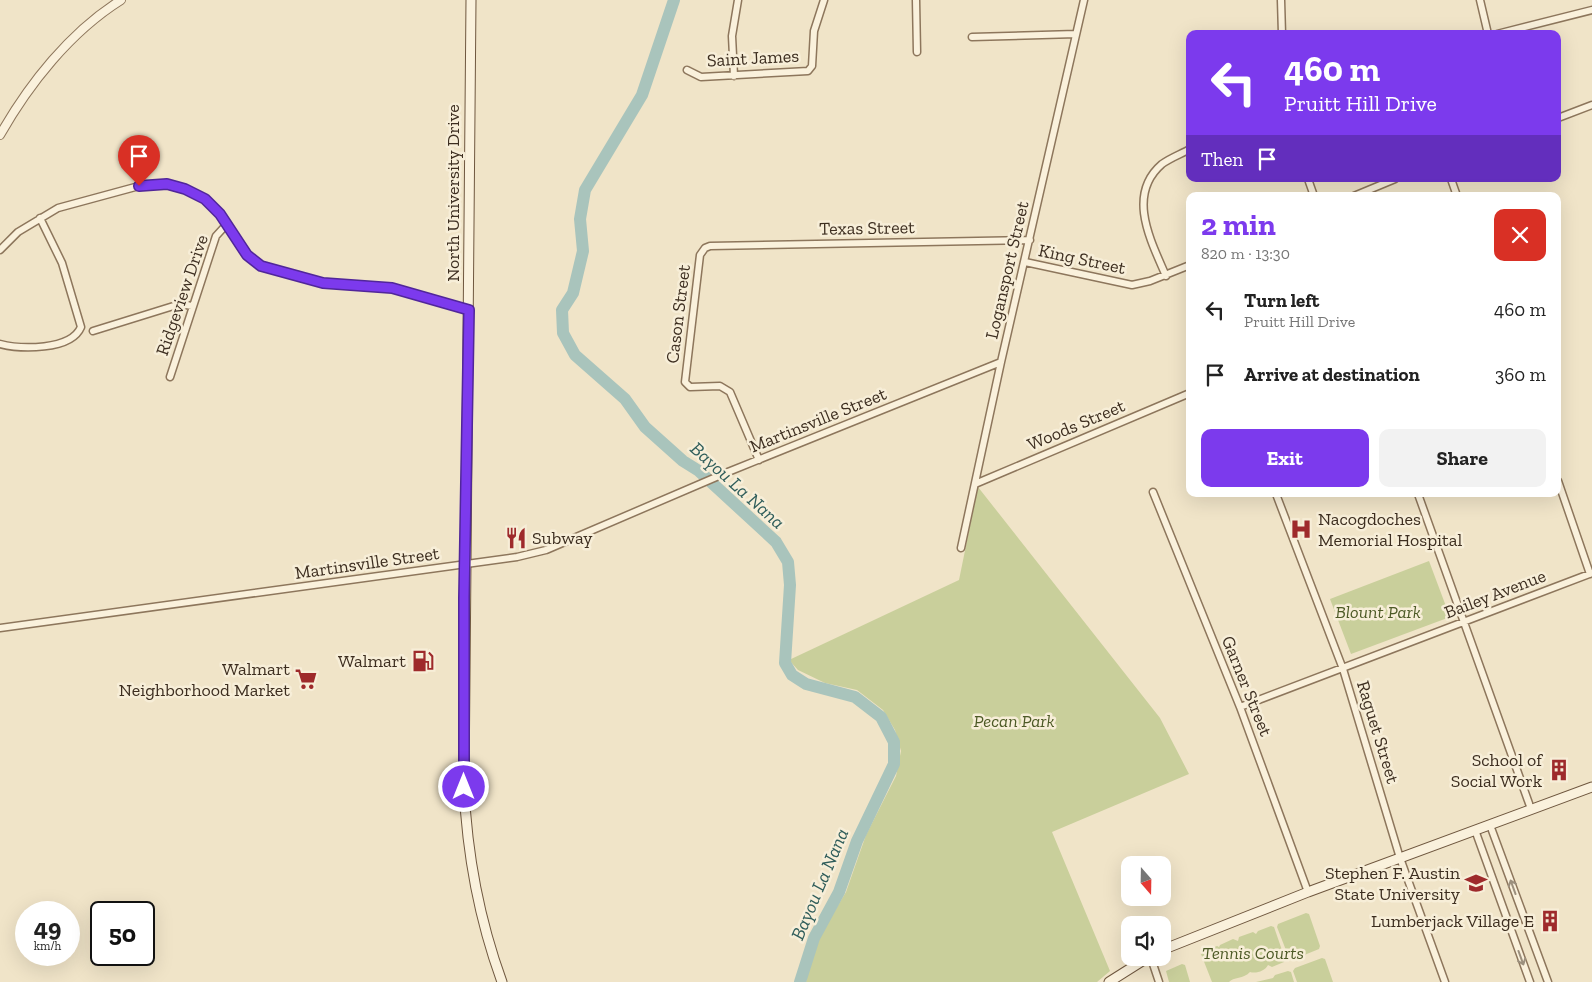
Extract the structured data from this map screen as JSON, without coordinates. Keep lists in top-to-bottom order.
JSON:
{
  "streets": {
    "main road": ["North University Drive"],
    "street": [
      "Saint James",
      "Texas Street",
      "King Street",
      "Logansport Street",
      "Ridgeview Drive",
      "Cason Street",
      "Martinsville Street",
      "Woods Street",
      "Bailey Avenue",
      "Garner Street",
      "Raguet Street"
    ]
  },
  "crossings": [
    ["North University Drive", "Martinsville Street"],
    ["Texas Street", "Logansport Street"],
    ["Texas Street", "Cason Street"],
    ["King Street", "Logansport Street"],
    ["Logansport Street", "Martinsville Street"],
    ["Logansport Street", "Woods Street"],
    ["Cason Street", "Martinsville Street"],
    ["Bailey Avenue", "Garner Street"],
    ["Bailey Avenue", "Raguet Street"]
  ],
  "water": ["Bayou La Nana"],
  "parks": ["Blount Park", "Pecan Park", "Tennis Courts"],
  "places": {
    "hospital": ["Nacogdoches Memorial Hospital"],
    "restaurant": ["Subway"],
    "fuel station": ["Walmart"],
    "supermarket": ["Walmart Neighborhood Market"],
    "building": ["School of Social Work", "Lumberjack Village E"],
    "school or university": ["Stephen F. Austin State University"]
  },
  "north": "bottom",
  "page": {
    "turn": ["460 m", "Pruitt Hill Drive"],
    "then": "Then",
    "heading": ["2 min", "820 m · 13:30"],
    "list": [
      {
        "name": "Turn left",
        "note": "Pruitt Hill Drive",
        "value": "460 m"
      },
      {
        "name": "Arrive at destination",
        "value": "360 m"
      }
    ],
    "buttons": ["Exit", "Share"],
    "speed": "49 km/h",
    "limit": "50"
  }
}
